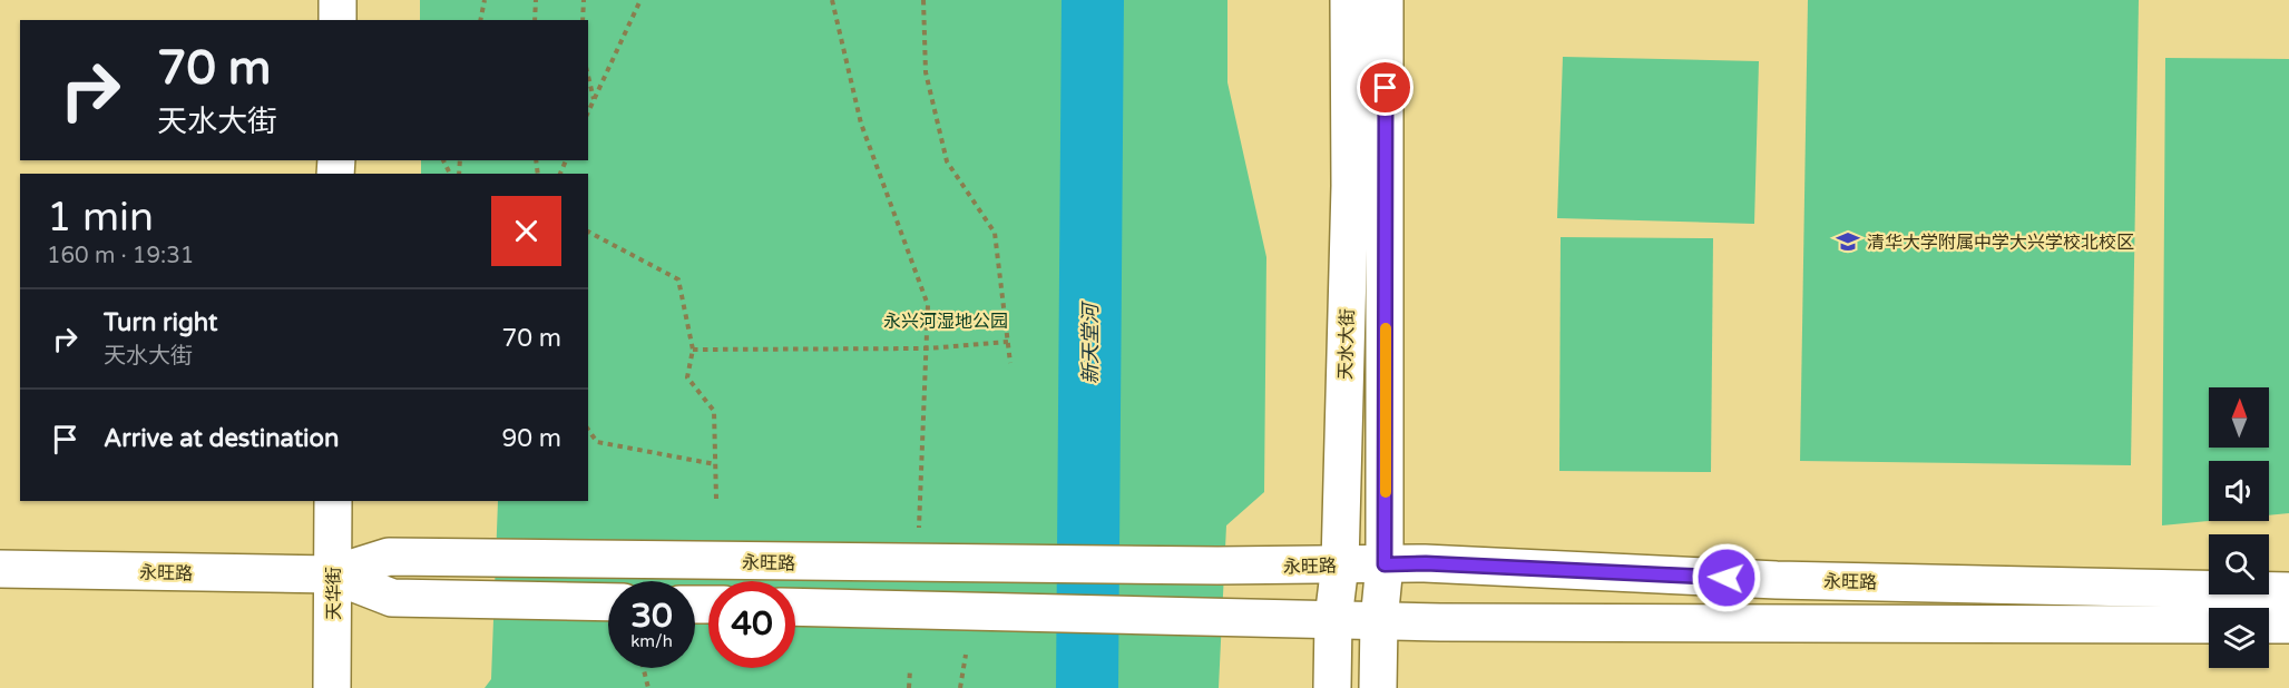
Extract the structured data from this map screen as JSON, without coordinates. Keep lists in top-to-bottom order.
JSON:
{
  "streets": {
    "street": ["天水大街", "永旺路", "天华街"]
  },
  "crossings": [
    ["天水大街", "永旺路"],
    ["永旺路", "天华街"]
  ],
  "water": ["新天堂河"],
  "parks": ["永兴河湿地公园"],
  "places": {
    "school or university": ["清华大学附属中学大兴学校北校区"]
  },
  "north": "top",
  "page": {
    "turn": ["70 m", "天水大街"],
    "heading": ["1 min", "160 m · 19:31"],
    "list": [
      {
        "name": "Turn right",
        "note": "天水大街",
        "value": "70 m"
      },
      {
        "name": "Arrive at destination",
        "value": "90 m"
      }
    ],
    "speed": "30 km/h",
    "limit": "40"
  }
}
